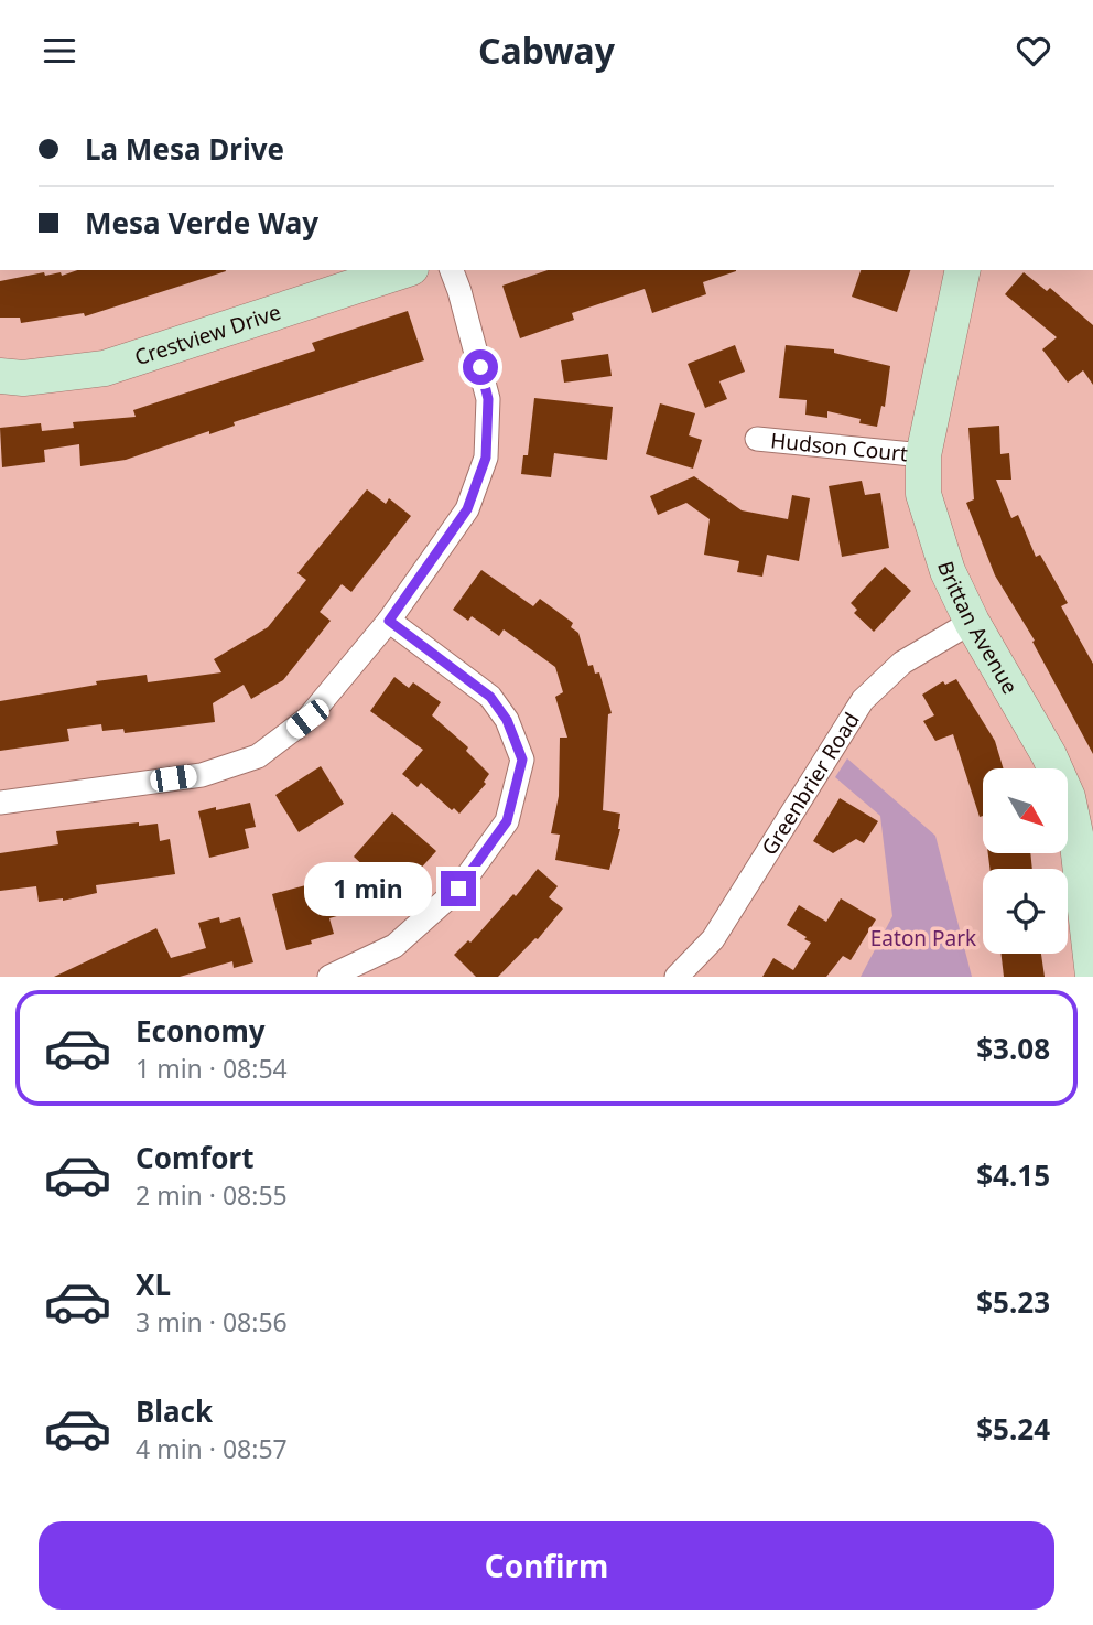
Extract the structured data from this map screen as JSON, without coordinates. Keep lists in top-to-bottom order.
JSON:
{
  "streets": {
    "main road": ["Crestview Drive", "Brittan Avenue"],
    "street": ["Hudson Court", "Greenbrier Road"]
  },
  "crossings": [
    ["Hudson Court", "Brittan Avenue"],
    ["Brittan Avenue", "Greenbrier Road"]
  ],
  "parks": ["Eaton Park"],
  "north": "bottom right",
  "page": {
    "header": "Cabway",
    "banner": ["La Mesa Drive", "Mesa Verde Way"],
    "bubble": "1 min",
    "list": [
      {
        "name": "Economy",
        "note": "1 min · 08:54",
        "value": "$3.08"
      },
      {
        "name": "Comfort",
        "note": "2 min · 08:55",
        "value": "$4.15"
      },
      {
        "name": "XL",
        "note": "3 min · 08:56",
        "value": "$5.23"
      },
      {
        "name": "Black",
        "note": "4 min · 08:57",
        "value": "$5.24"
      }
    ],
    "buttons": "Confirm"
  }
}
